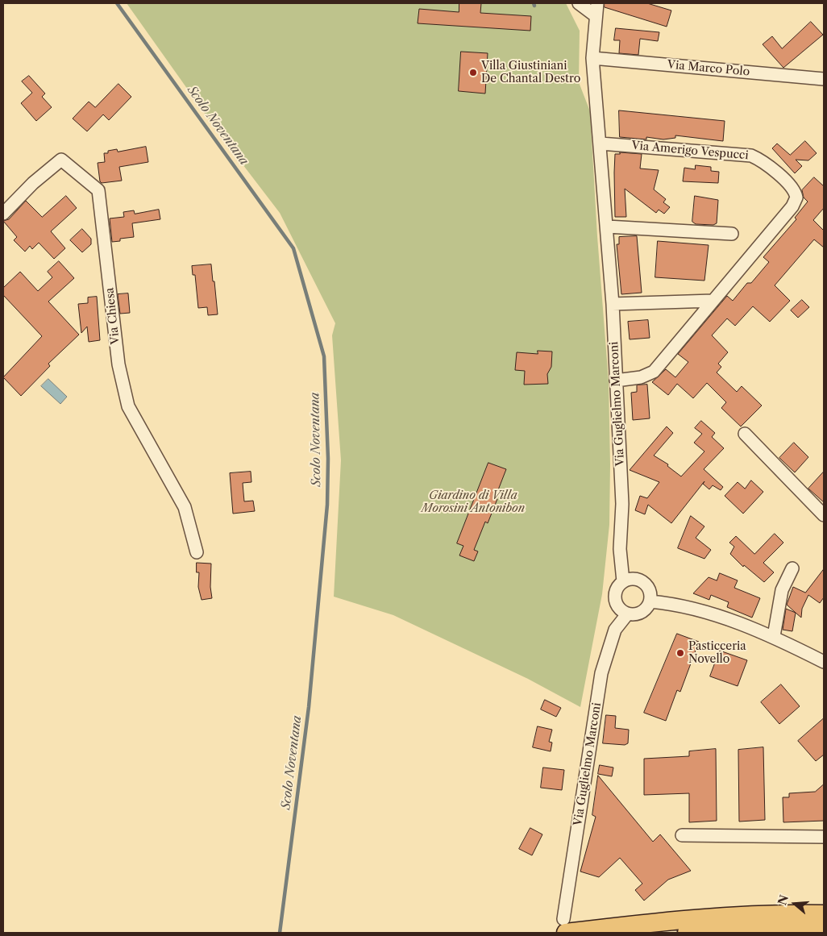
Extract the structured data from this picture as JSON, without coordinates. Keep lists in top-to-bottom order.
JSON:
{
  "streets": {
    "street": [
      "Via Marco Polo",
      "Via Amerigo Vespucci",
      "Via Chiesa",
      "Via Guglielmo Marconi"
    ]
  },
  "crossings": [
    ["Via Marco Polo", "Via Guglielmo Marconi"],
    ["Via Amerigo Vespucci", "Via Guglielmo Marconi"]
  ],
  "water": ["Scolo Noventana"],
  "parks": ["Giardino di Villa Morosini Antonibon"],
  "places": ["Villa Giustiniani De Chantal Destro", "Pasticceria Novello"],
  "north": "left"
}
